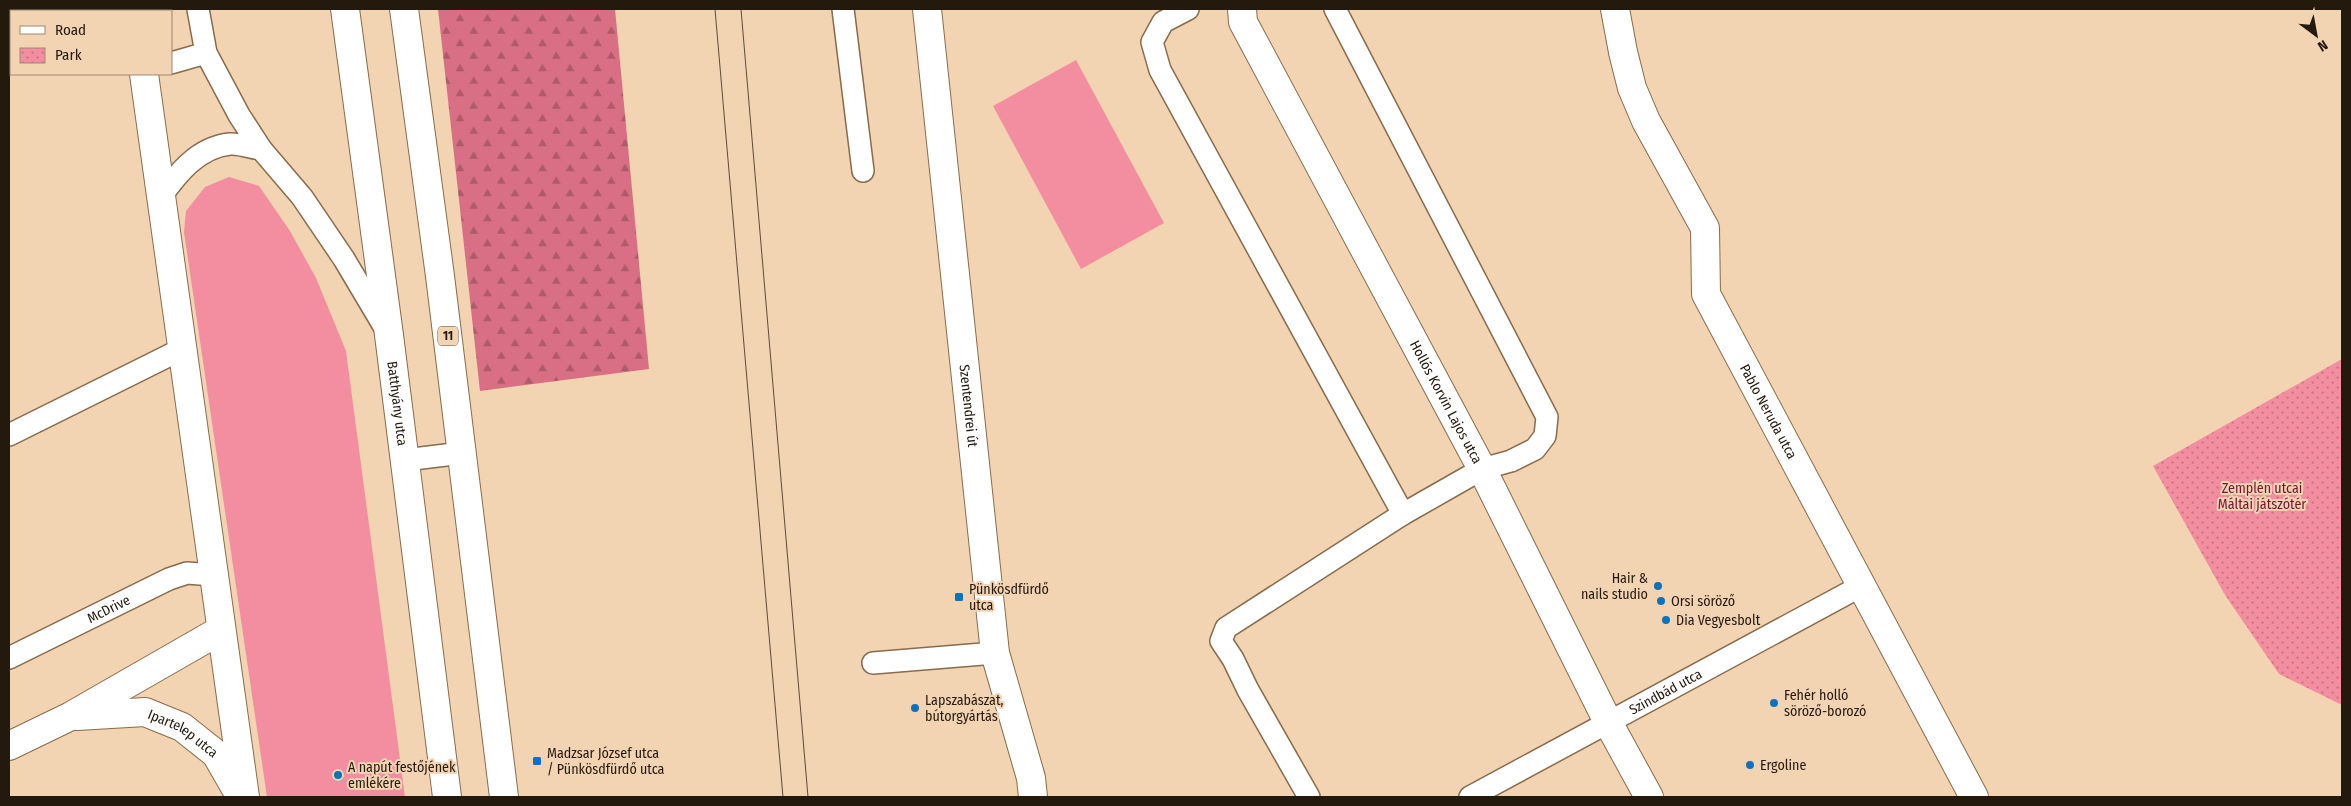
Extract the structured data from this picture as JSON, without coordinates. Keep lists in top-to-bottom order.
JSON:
{
  "streets": {
    "street": [
      "11",
      "Hollós Korvin Lajos utca",
      "Batthyány utca",
      "Szentendrei út",
      "Pablo Neruda utca",
      "Ipartelep utca"
    ],
    "lane": ["McDrive", "Szindbád utca"]
  },
  "crossings": [
    ["Hollós Korvin Lajos utca", "Szindbád utca"],
    ["Pablo Neruda utca", "Szindbád utca"]
  ],
  "parks": ["Zemplén utcai Máltai játszótér"],
  "places": {
    "other": [
      "Hair & nails studio",
      "Orsi söröző",
      "Dia Vegyesbolt",
      "Fehér holló söröző-borozó",
      "Lapszabászat, bútorgyártás",
      "Ergoline",
      "A napút festőjének emlékére"
    ],
    "transit": ["Pünkösdfürdő utca", "Madzsar József utca / Pünkösdfürdő utca"]
  },
  "legend": ["Road", "Park"],
  "north": "bottom right"
}
